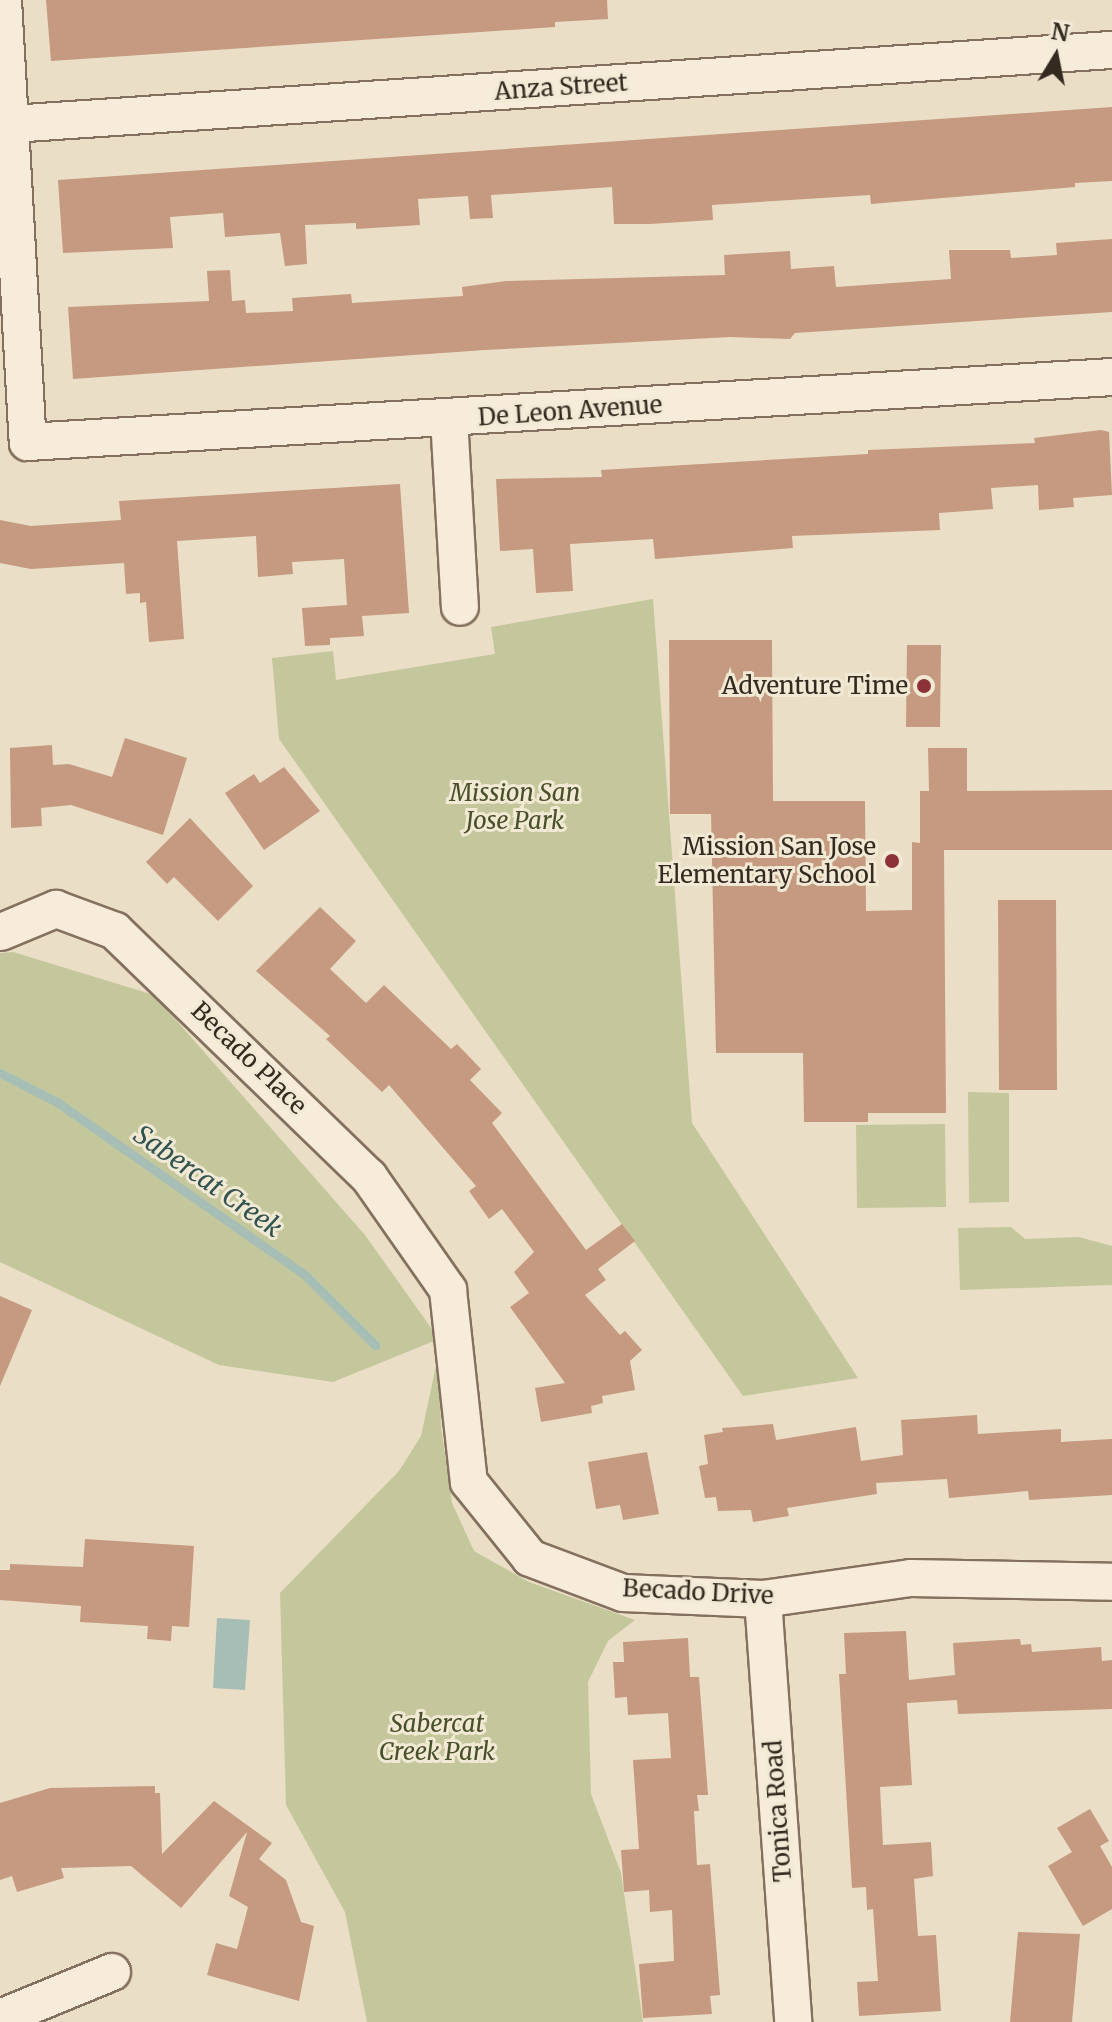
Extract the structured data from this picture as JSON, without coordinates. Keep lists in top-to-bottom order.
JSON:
{
  "streets": {
    "street": [
      "Anza Street",
      "De Leon Avenue",
      "Becado Place",
      "Becado Drive",
      "Tonica Road"
    ]
  },
  "crossings": [
    ["Anza Street", "De Leon Avenue"],
    ["Becado Place", "Becado Drive"],
    ["Becado Drive", "Tonica Road"]
  ],
  "water": ["Sabercat Creek"],
  "parks": ["Mission San Jose Park", "Sabercat Creek Park"],
  "places": ["Adventure Time", "Mission San Jose Elementary School"],
  "north": "top"
}
